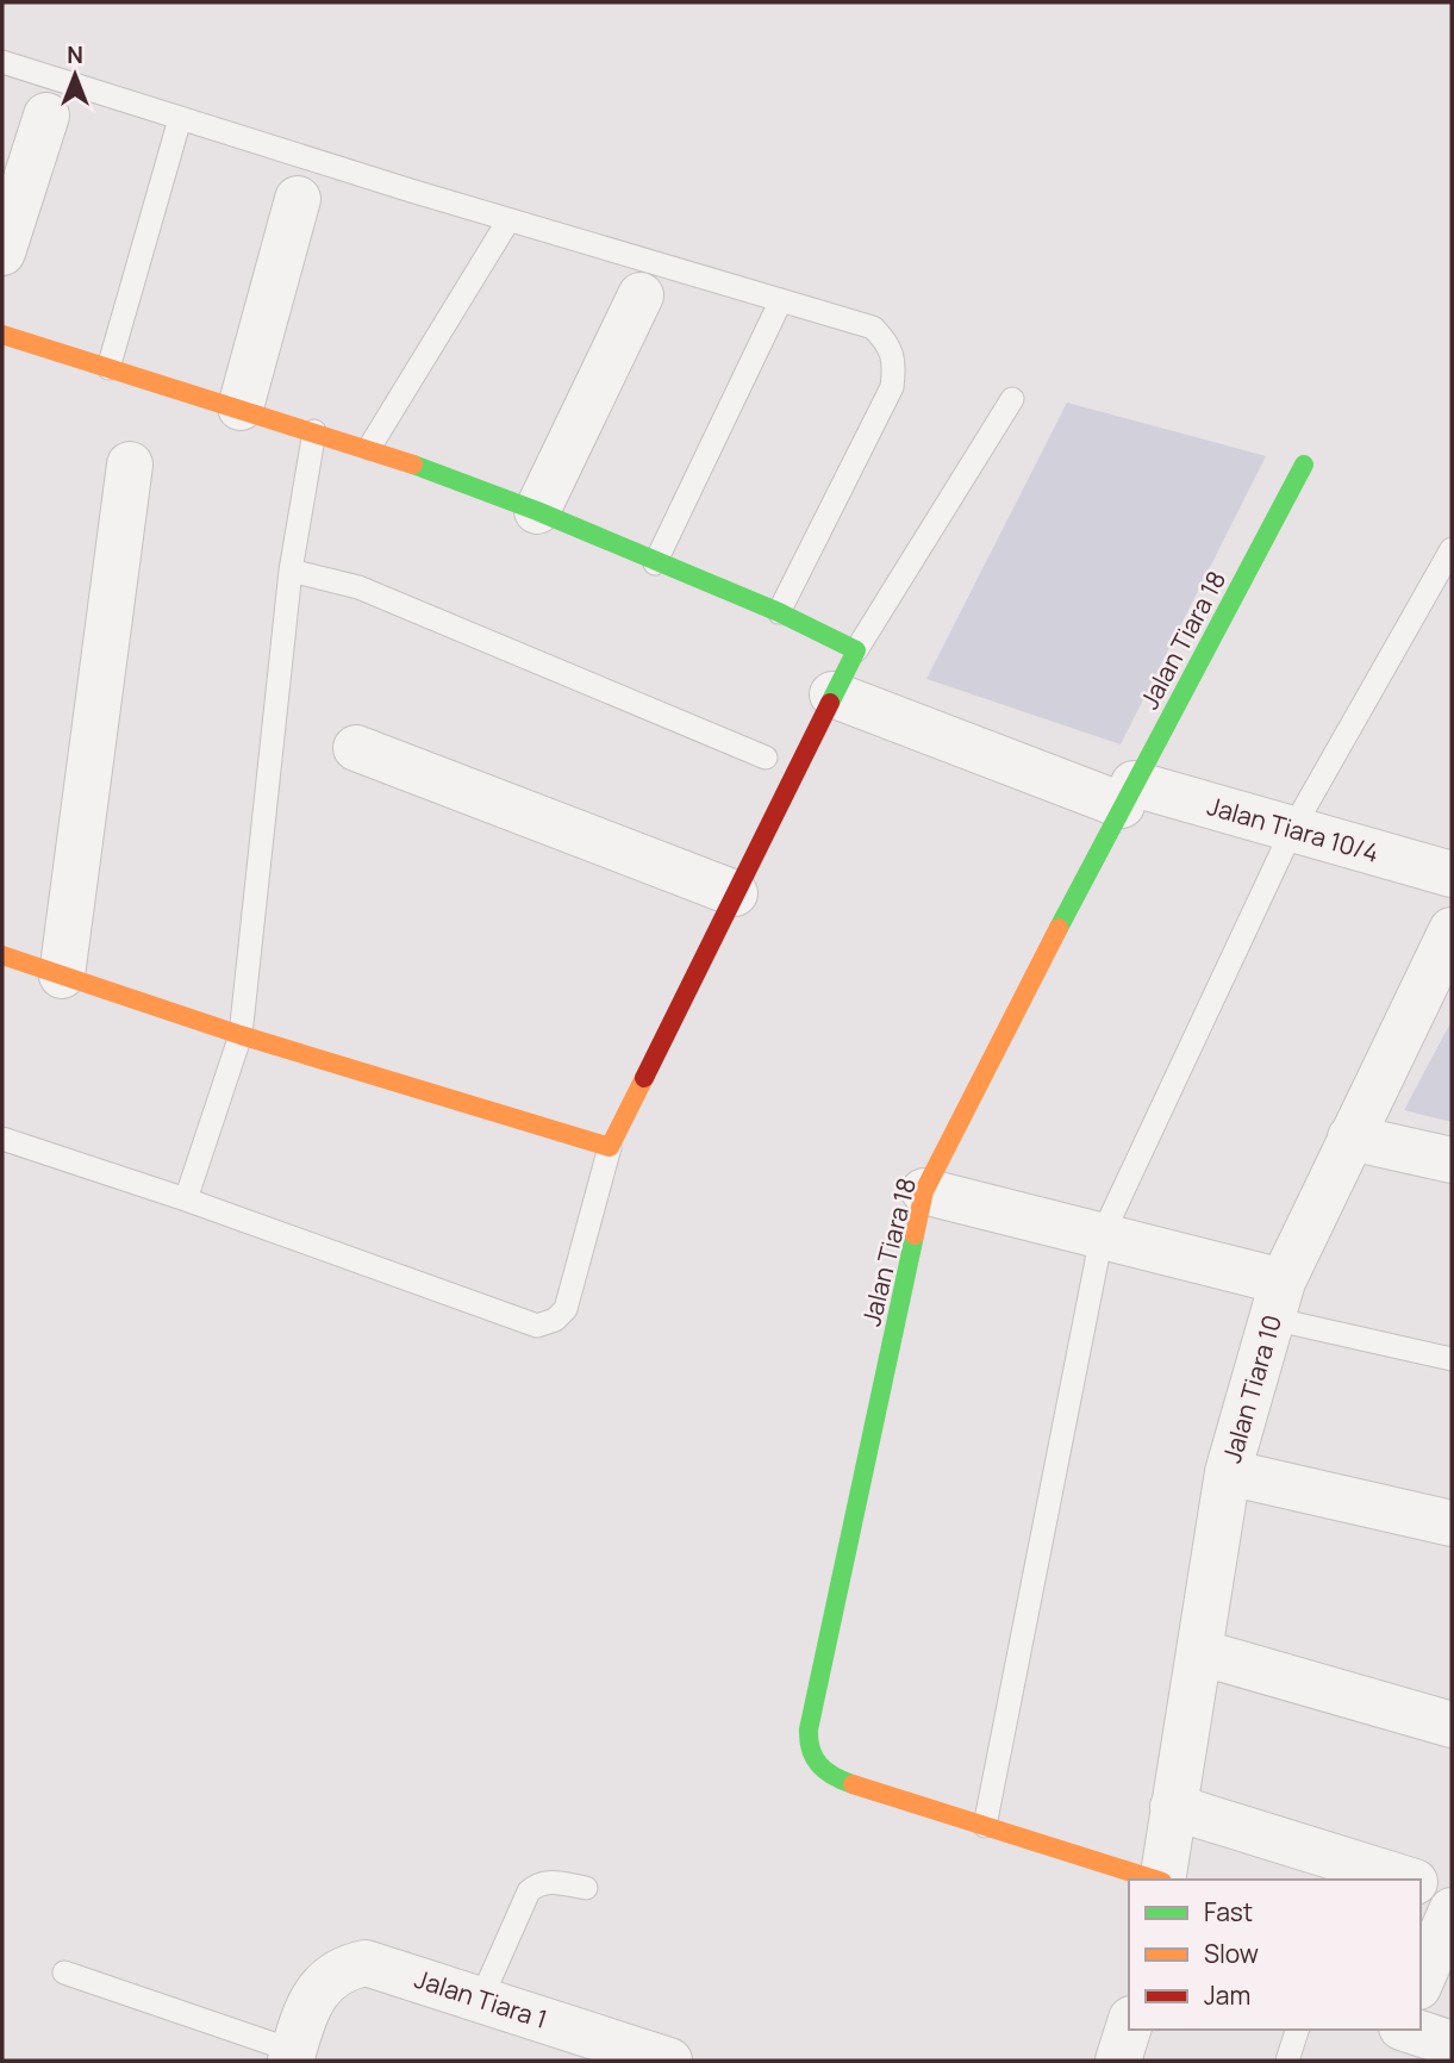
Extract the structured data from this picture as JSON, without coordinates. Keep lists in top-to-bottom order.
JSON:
{
  "streets": {
    "street": [
      "Jalan Tiara 18",
      "Jalan Tiara 10/4",
      "Jalan Tiara 10",
      "Jalan Tiara 1"
    ]
  },
  "crossings": [
    ["Jalan Tiara 18", "Jalan Tiara 10/4"]
  ],
  "legend": ["Fast", "Slow", "Jam"],
  "north": "top"
}
